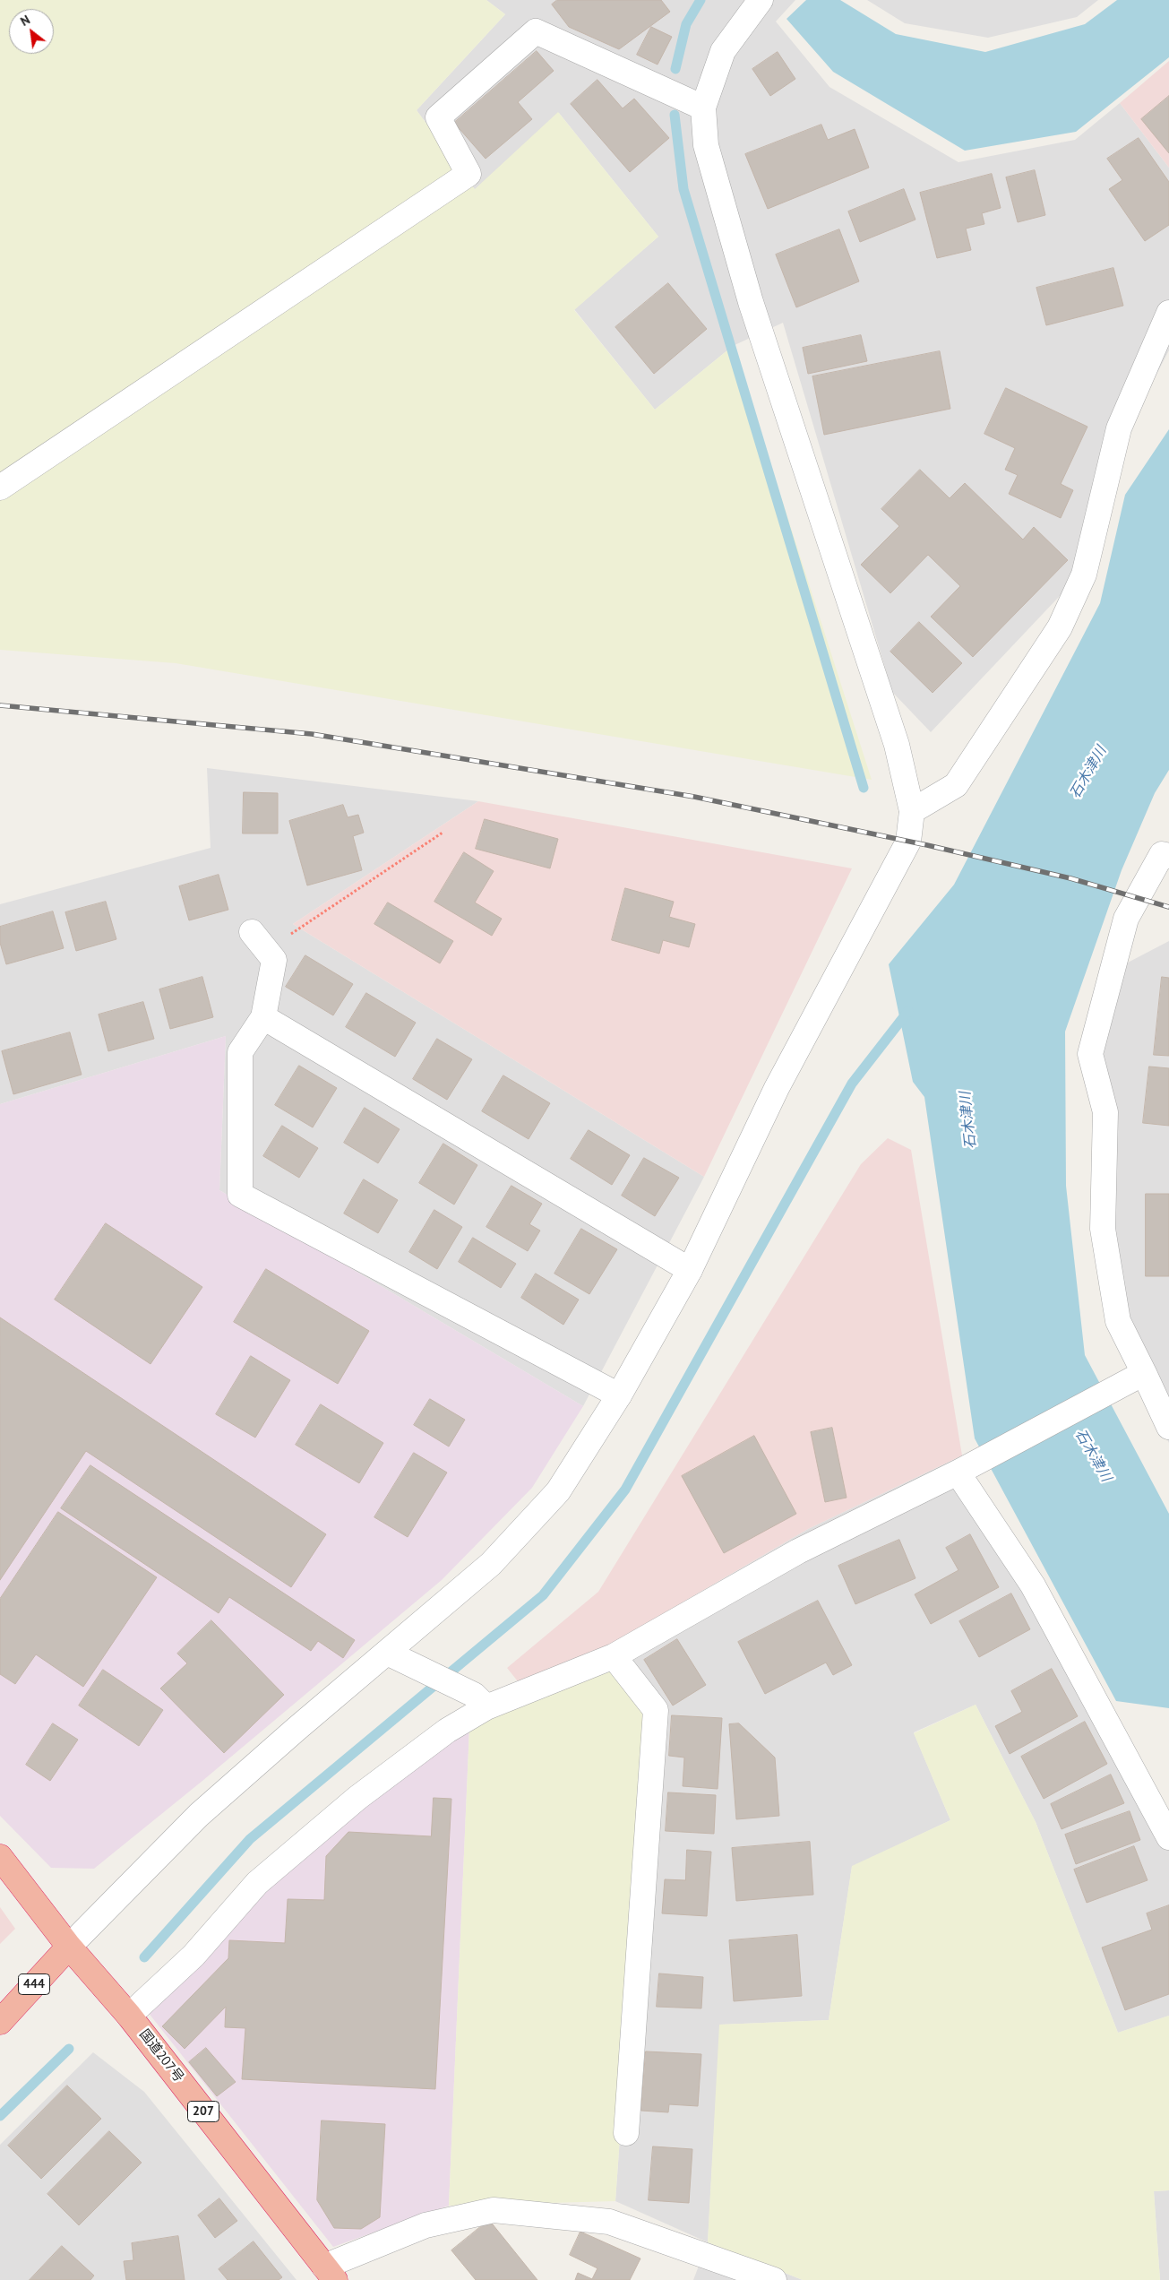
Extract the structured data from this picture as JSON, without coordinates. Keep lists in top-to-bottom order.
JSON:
{
  "streets": {
    "highway": ["444", "国道207号", "207"]
  },
  "crossings": [
    ["444", "国道207号"]
  ],
  "water": ["石木津川"],
  "north": "top left"
}
